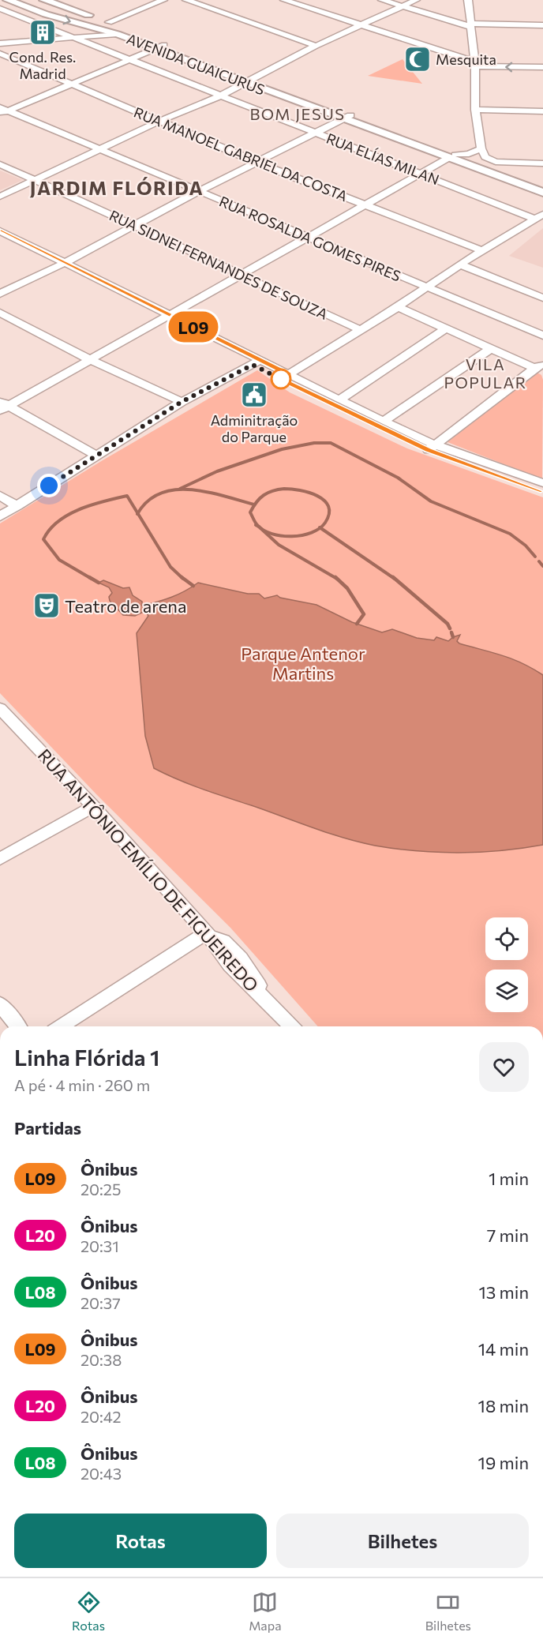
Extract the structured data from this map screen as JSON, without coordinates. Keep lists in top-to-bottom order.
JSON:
{
  "streets": {
    "main road": ["AVENIDA GUAICURUS"],
    "street": [
      "RUA MANOEL GABRIEL DA COSTA",
      "RUA ELÍAS MILAN",
      "RUA ROSALDA GOMES PIRES",
      "RUA SIDNEI FERNANDES DE SOUZA",
      "RUA ANTÔNIO EMÍLIO DE FIGUEIREDO"
    ]
  },
  "districts": ["BOM JESUS", "JARDIM FLÓRIDA", "VILA POPULAR"],
  "parks": ["Parque Antenor Martins"],
  "places": {
    "building": ["Cond. Res. Madrid"],
    "mosque": ["Mesquita"],
    "public building": ["Adminitração do Parque"],
    "theatre": ["Teatro de arena"]
  },
  "lines": ["bus line L09"],
  "page": {
    "on_map": "L09",
    "heading": [
      ["Linha Flórida 1", "A pé · 4 min · 260 m"],
      "Partidas"
    ],
    "list": [
      {
        "mark": "L09",
        "name": "Ônibus",
        "note": "20:25",
        "value": "1 min"
      },
      {
        "mark": "L20",
        "name": "Ônibus",
        "note": "20:31",
        "value": "7 min"
      },
      {
        "mark": "L08",
        "name": "Ônibus",
        "note": "20:37",
        "value": "13 min"
      },
      {
        "mark": "L09",
        "name": "Ônibus",
        "note": "20:38",
        "value": "14 min"
      },
      {
        "mark": "L20",
        "name": "Ônibus",
        "note": "20:42",
        "value": "18 min"
      },
      {
        "mark": "L08",
        "name": "Ônibus",
        "note": "20:43",
        "value": "19 min"
      }
    ],
    "buttons": ["Rotas", "Bilhetes"],
    "tabs": ["Rotas", "Mapa", "Bilhetes"]
  }
}
